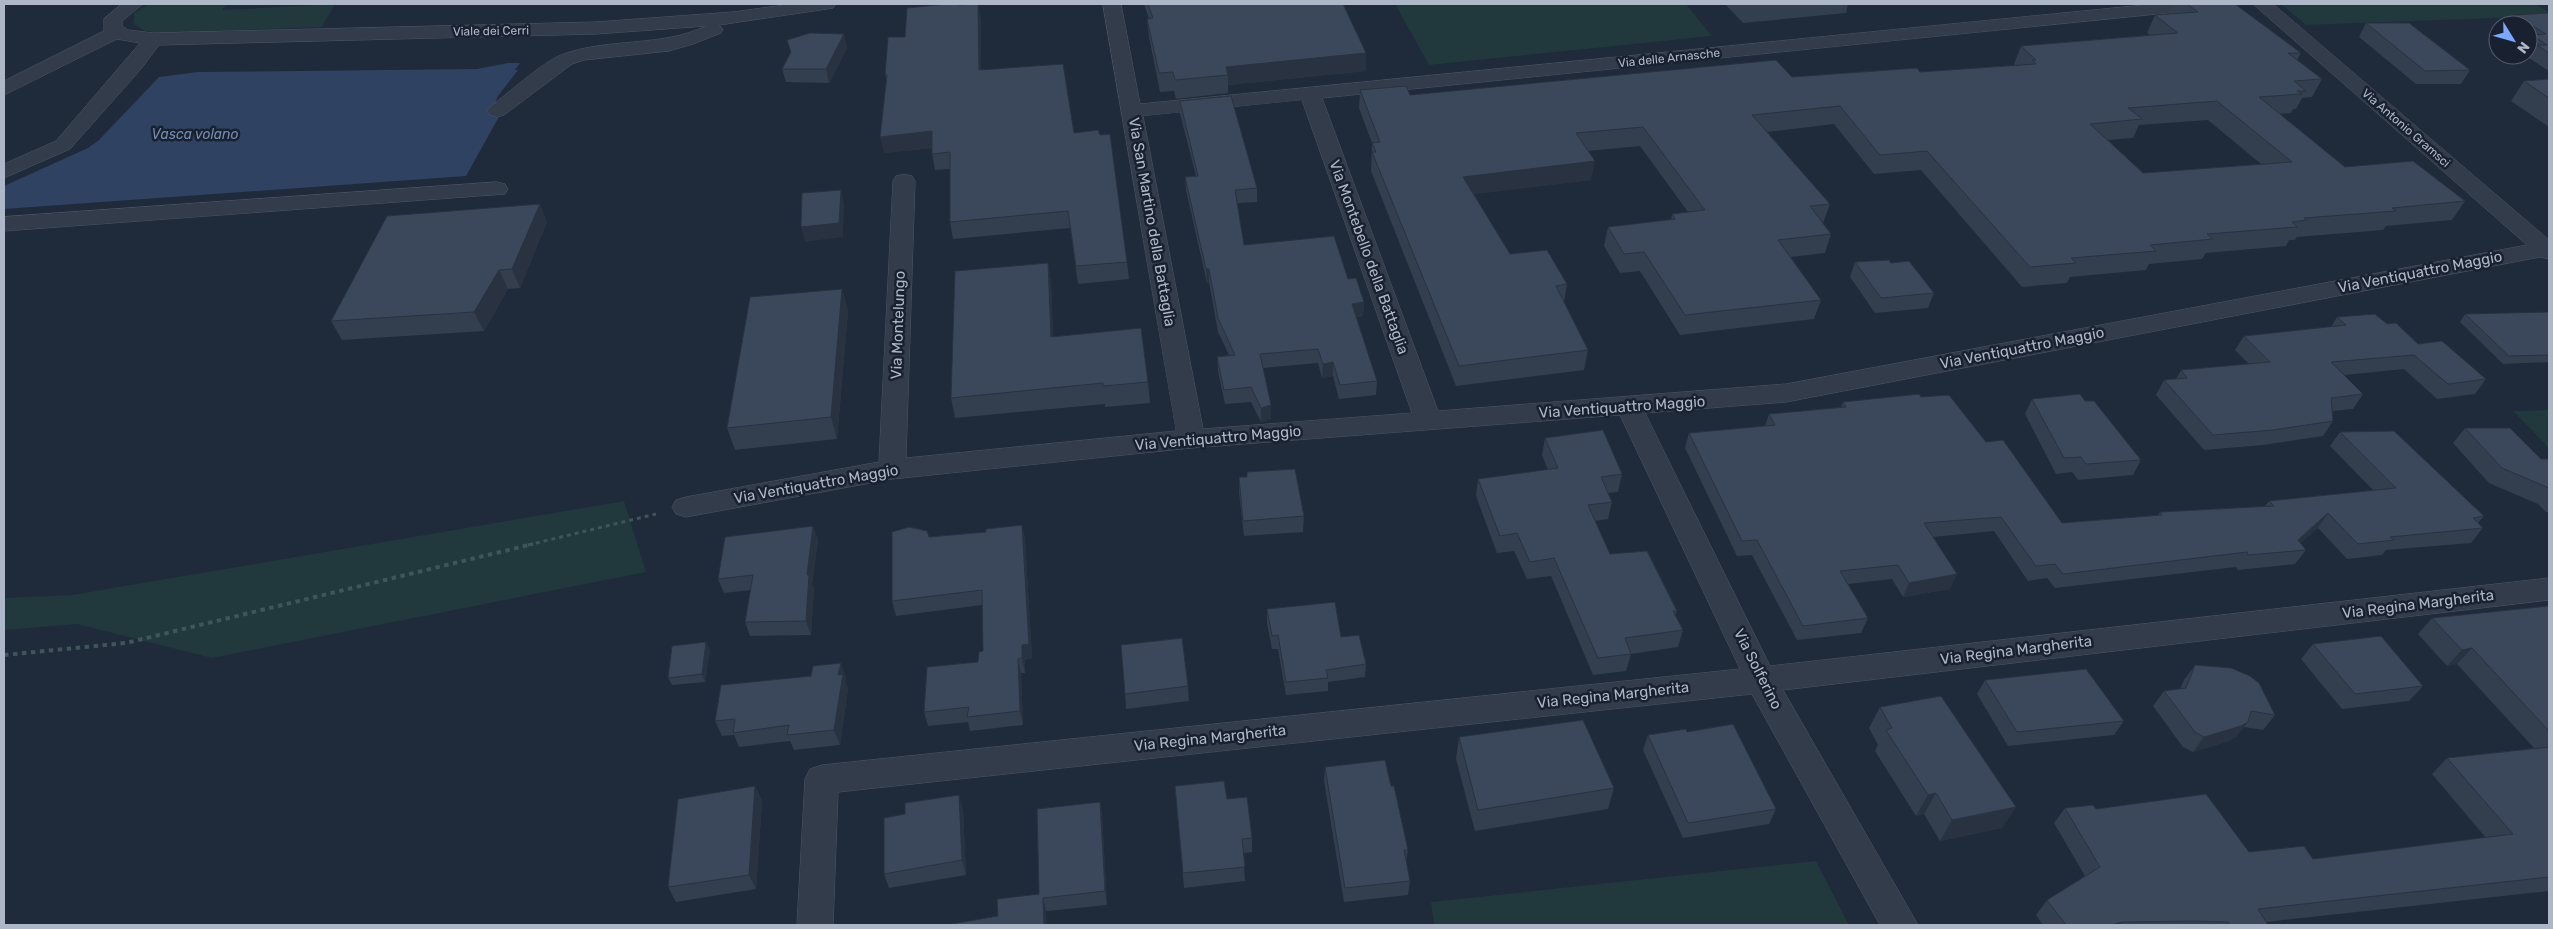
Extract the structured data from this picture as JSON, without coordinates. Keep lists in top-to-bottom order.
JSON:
{
  "streets": {
    "street": [
      "Viale dei Cerri",
      "Via delle Arnasche",
      "Via Antonio Gramsci",
      "Via San Martino della Battaglia",
      "Via Montebello della Battaglia",
      "Via Ventiquattro Maggio",
      "Via Montelungo",
      "Via Regina Margherita",
      "Via Solferino"
    ]
  },
  "crossings": [
    ["Via delle Arnasche", "Via San Martino della Battaglia"],
    ["Via delle Arnasche", "Via Montebello della Battaglia"],
    ["Via Antonio Gramsci", "Via Ventiquattro Maggio"],
    ["Via San Martino della Battaglia", "Via Ventiquattro Maggio"],
    ["Via Montebello della Battaglia", "Via Ventiquattro Maggio"],
    ["Via Ventiquattro Maggio", "Via Montelungo"],
    ["Via Ventiquattro Maggio", "Via Solferino"],
    ["Via Regina Margherita", "Via Solferino"]
  ],
  "water": ["Vasca volano"],
  "north": "bottom right"
}
